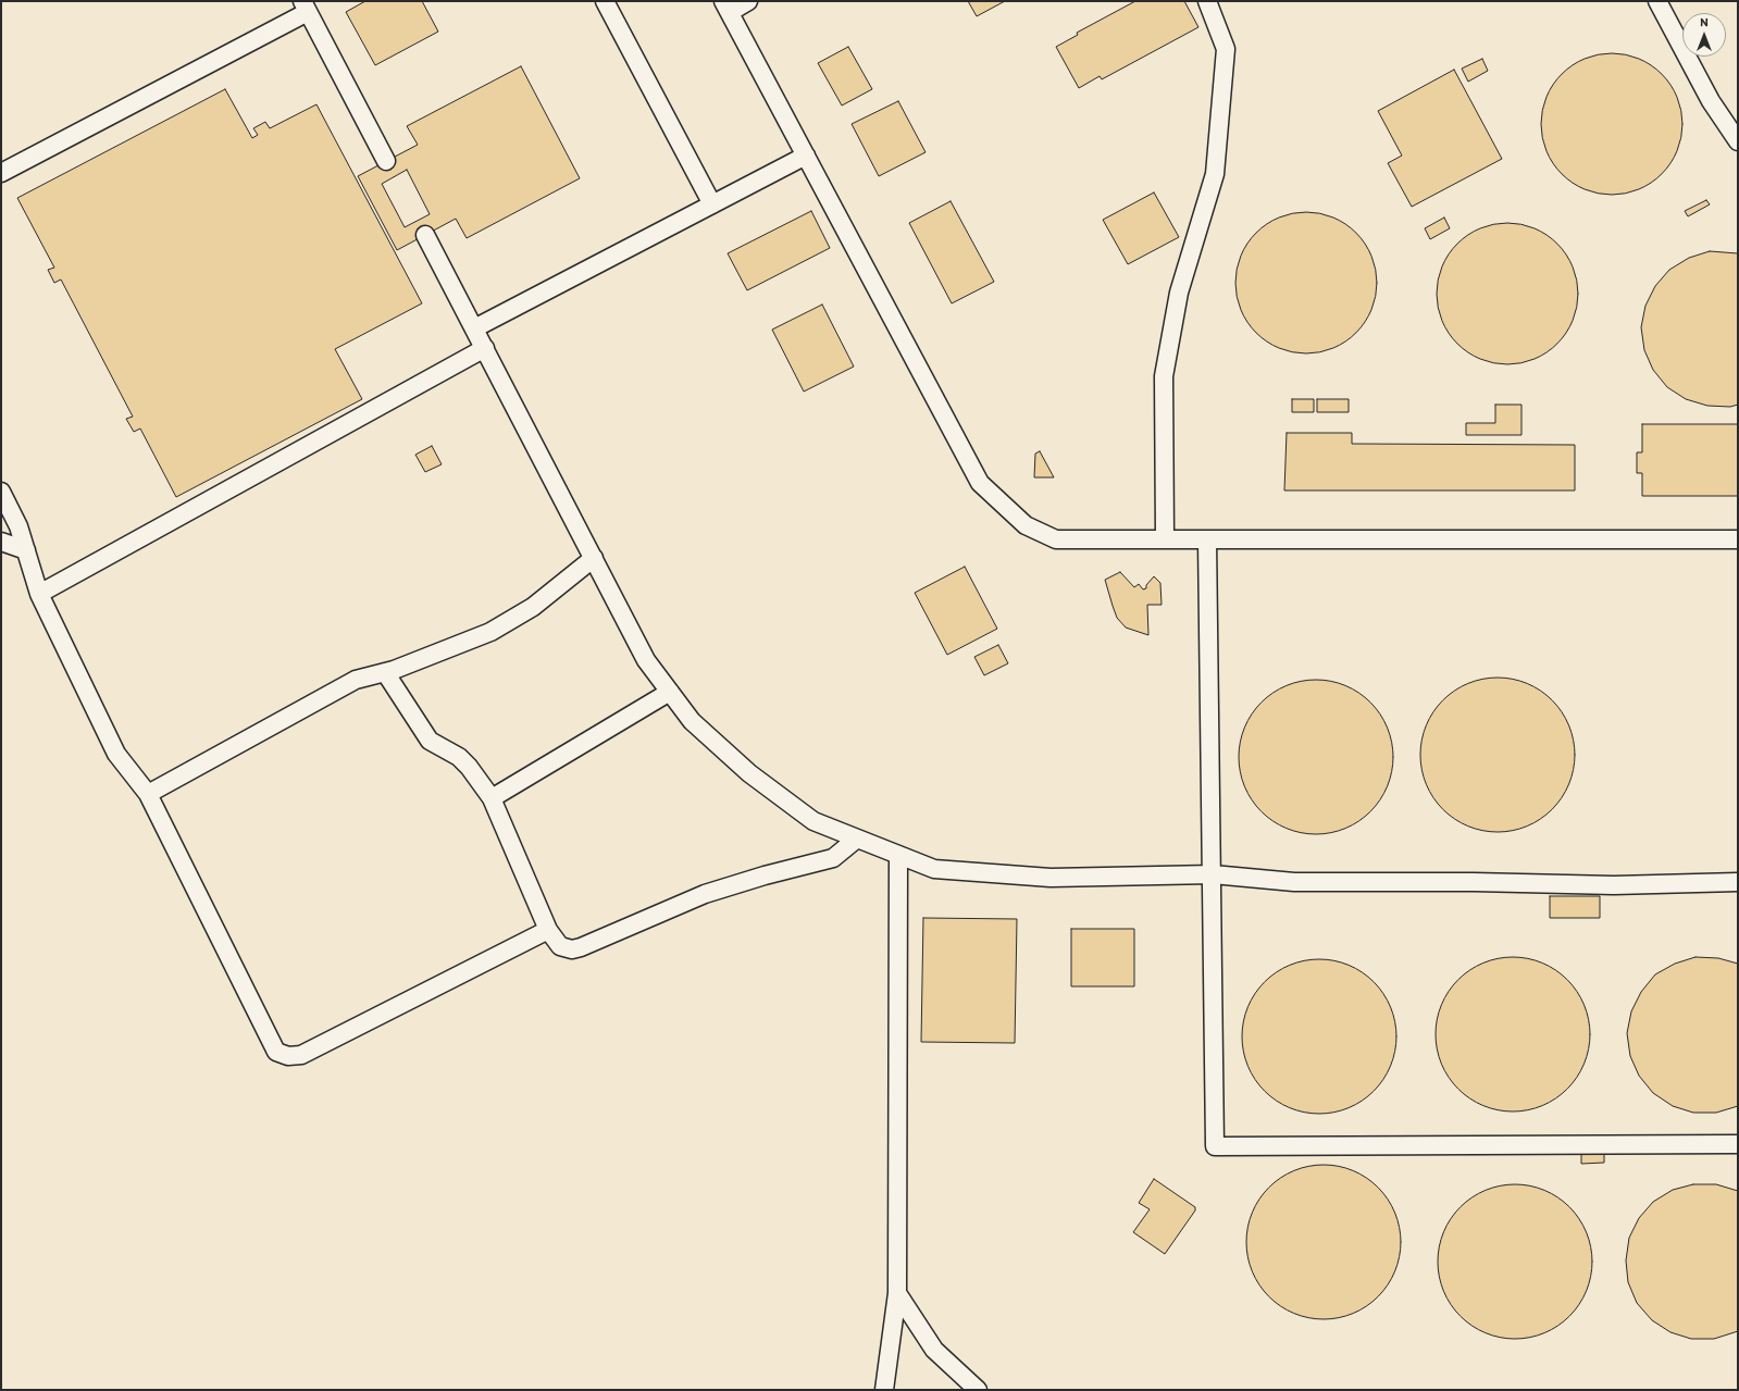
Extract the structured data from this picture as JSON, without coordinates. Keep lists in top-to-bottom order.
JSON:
{
  "north": "top"
}
